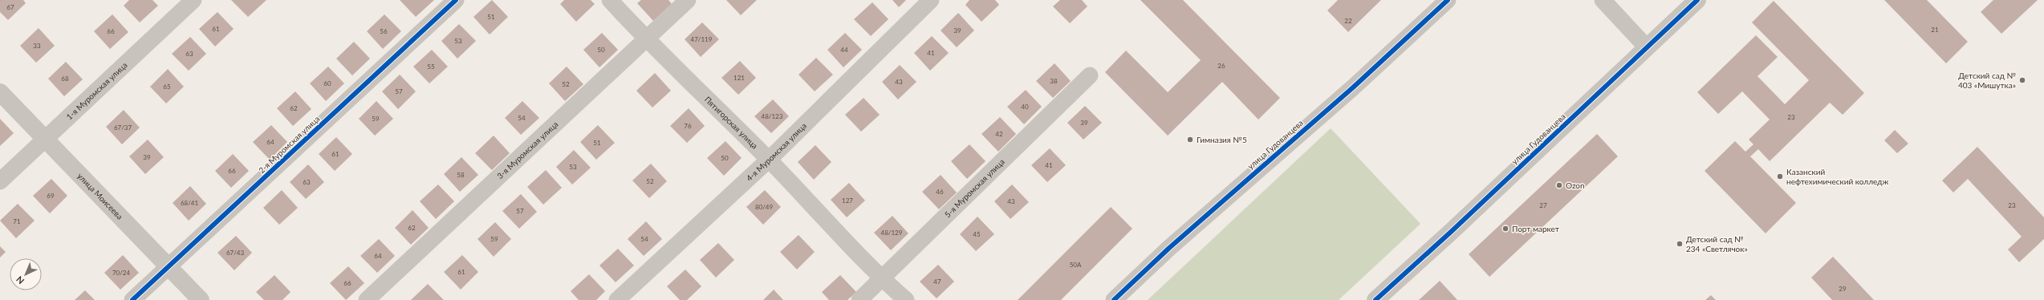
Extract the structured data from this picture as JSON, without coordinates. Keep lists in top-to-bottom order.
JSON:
{
  "streets": {
    "street": [
      "1-я Муромская улица",
      "Пятигорская улица",
      "улица Гудованцева",
      "2-я Муромская улица",
      "3-я Муромская улица",
      "4-я Муромская улица",
      "5-я Муромская улица",
      "улица Моисеева"
    ]
  },
  "crossings": [
    ["1-я Муромская улица", "улица Моисеева"],
    ["Пятигорская улица", "3-я Муромская улица"],
    ["Пятигорская улица", "4-я Муромская улица"],
    ["Пятигорская улица", "5-я Муромская улица"],
    ["2-я Муромская улица", "улица Моисеева"]
  ],
  "places": [
    "Детский сад № 403 «Мишутка»",
    "Гимназия №5",
    "Казанский нефтехимический колледж",
    "Ozon",
    "Порт маркет",
    "Детский сад № 234 «Светлячок»"
  ],
  "house_numbers": [
    "67",
    "51",
    "22",
    "61",
    "21",
    "39",
    "66",
    "56",
    "47/119",
    "53",
    "33",
    "50",
    "44",
    "41",
    "63",
    "26",
    "55",
    "121",
    "68",
    "38",
    "43",
    "60",
    "52",
    "65",
    "57",
    "40",
    "62",
    "48/123",
    "23",
    "54",
    "59",
    "39",
    "76",
    "67/37",
    "42",
    "64",
    "51",
    "61",
    "39",
    "50",
    "41",
    "53",
    "66",
    "58",
    "52",
    "63",
    "46",
    "69",
    "127",
    "43",
    "68/41",
    "27",
    "23",
    "80/49",
    "57",
    "71",
    "62",
    "48/129",
    "45",
    "59",
    "54",
    "67/43",
    "64",
    "50А",
    "61",
    "70/24",
    "47",
    "66",
    "29"
  ],
  "north": "bottom left"
}
